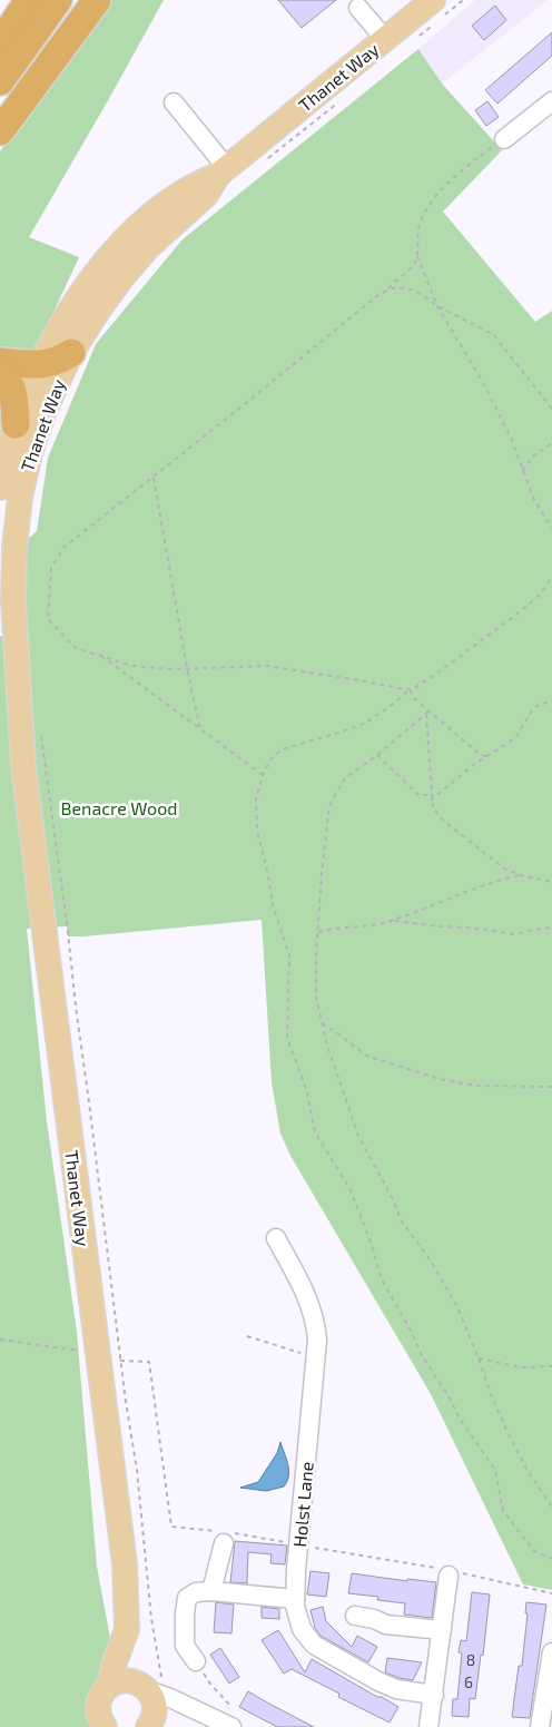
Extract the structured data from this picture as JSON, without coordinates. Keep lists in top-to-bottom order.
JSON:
{
  "streets": {
    "main road": ["Thanet Way"],
    "street": ["Holst Lane"]
  },
  "parks": ["Benacre Wood"],
  "house_numbers": ["8", "6"]
}
